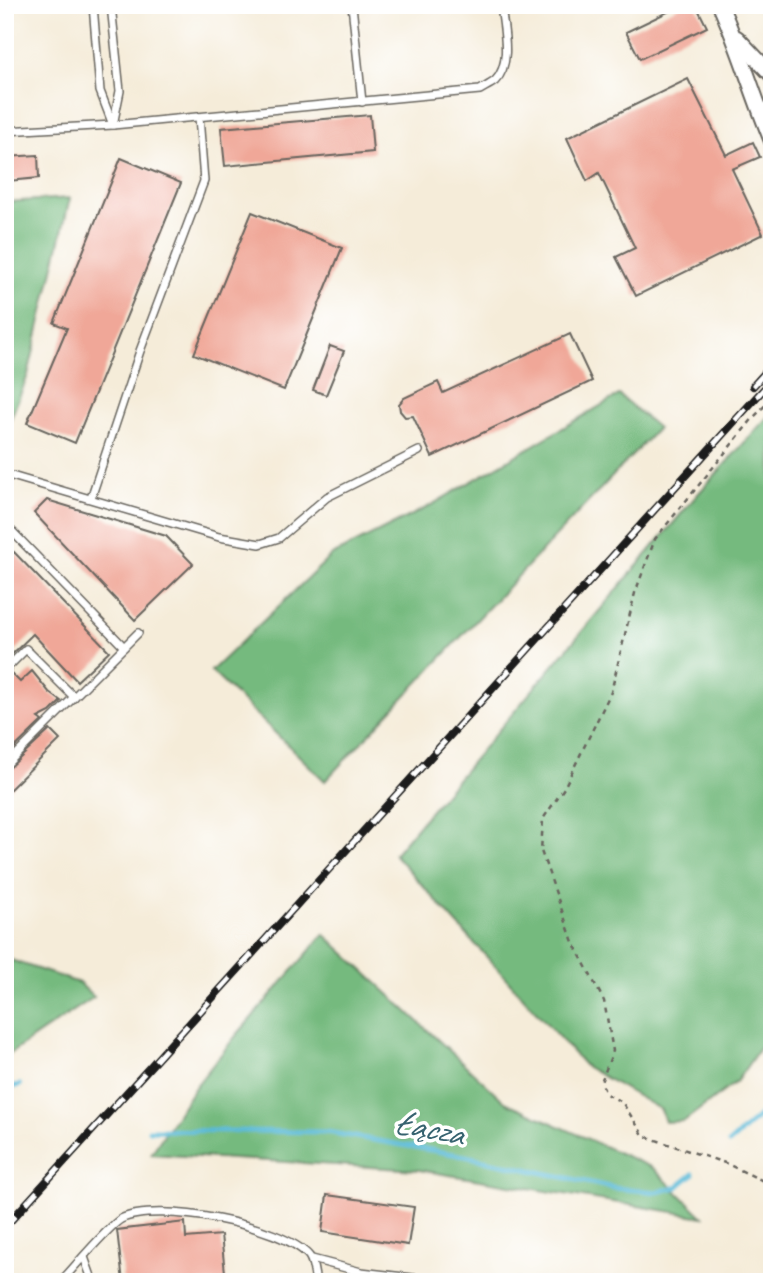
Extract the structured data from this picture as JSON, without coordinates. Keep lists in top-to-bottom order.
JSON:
{
  "water": ["Łącza"]
}
